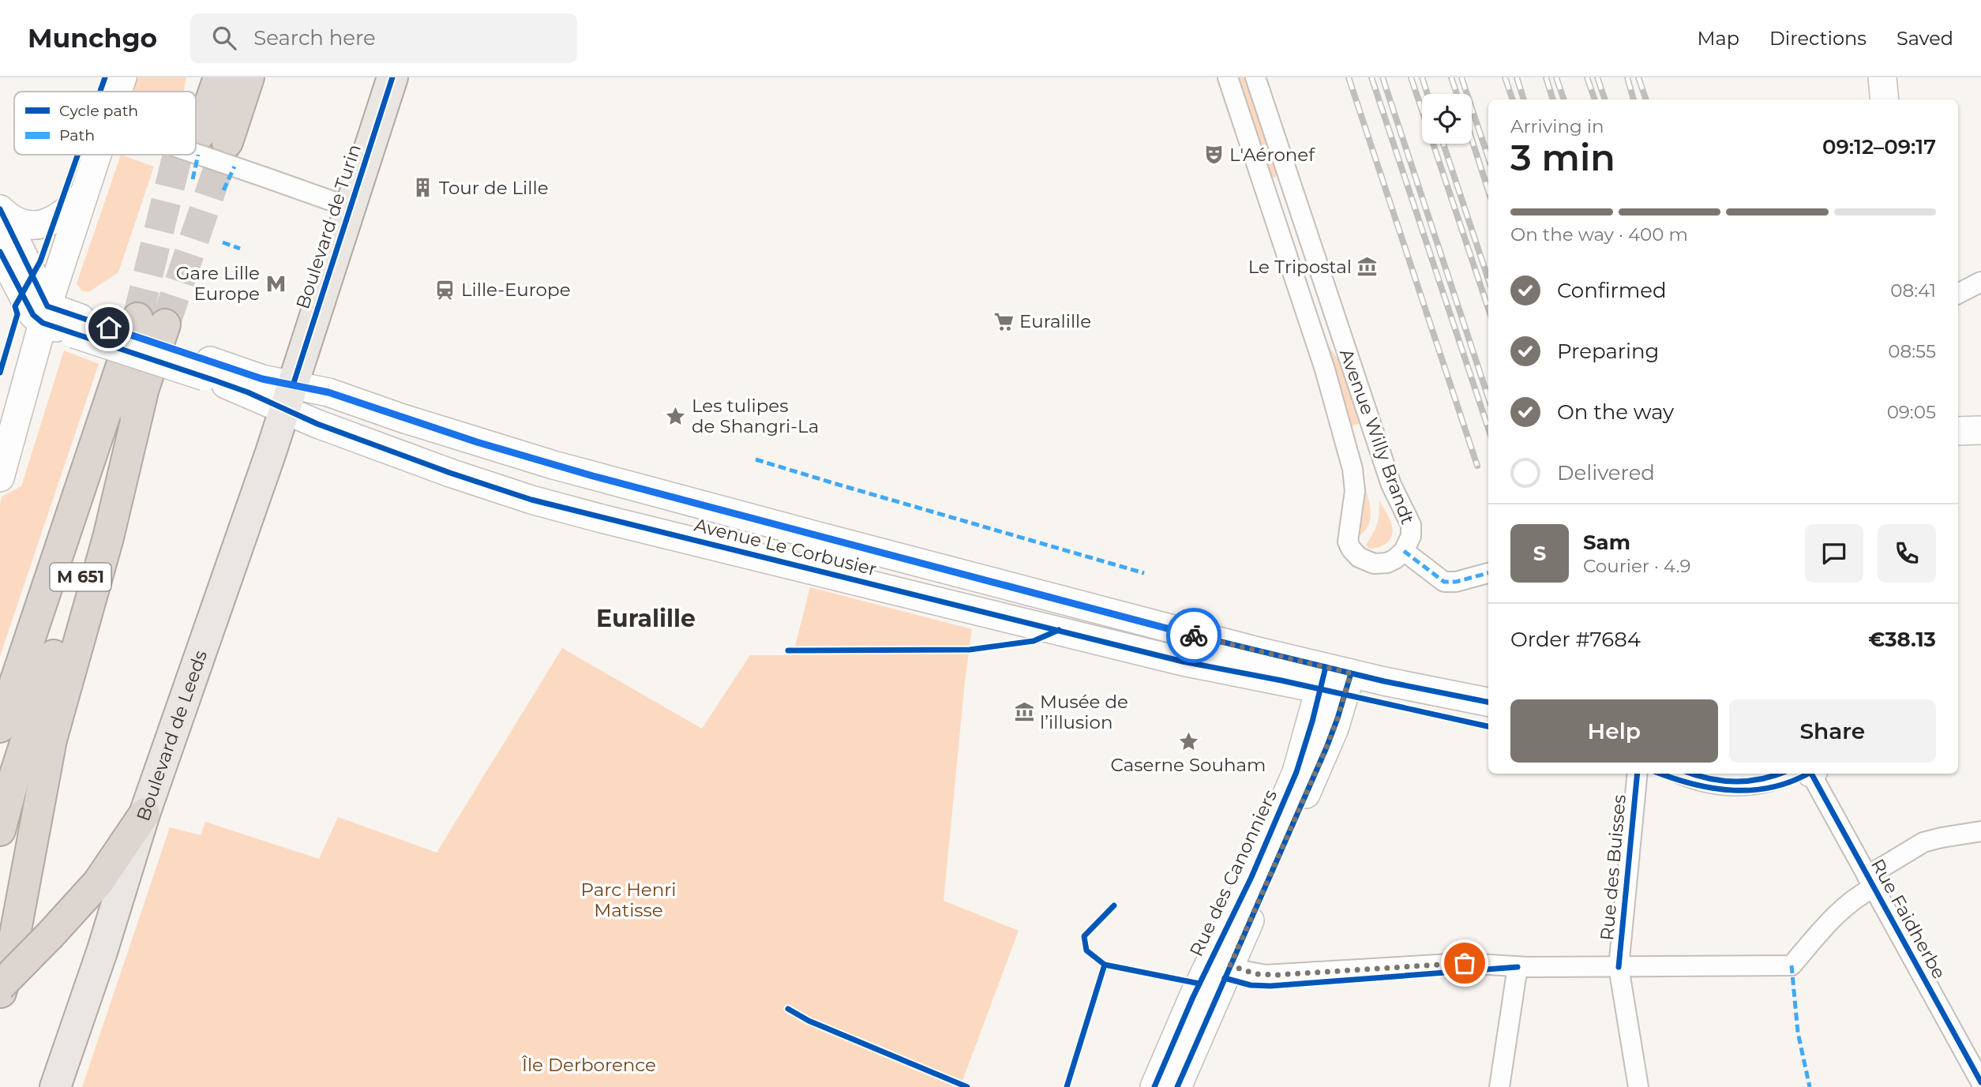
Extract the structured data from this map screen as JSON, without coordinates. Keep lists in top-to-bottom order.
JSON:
{
  "streets": {
    "highway": ["M 651"],
    "main road": ["Boulevard de Turin", "Boulevard de Leeds"],
    "street": [
      "Avenue Willy Brandt",
      "Avenue Le Corbusier",
      "Rue des Buisses",
      "Rue des Canonniers",
      "Rue Faidherbe"
    ]
  },
  "crossings": [
    ["Boulevard de Turin", "Avenue Le Corbusier"],
    ["Boulevard de Turin", "Boulevard de Leeds"],
    ["Avenue Le Corbusier", "Boulevard de Leeds"],
    ["Avenue Le Corbusier", "Rue des Canonniers"]
  ],
  "districts": ["Euralille"],
  "parks": ["Parc Henri Matisse", "Île Derborence"],
  "places": {
    "theatre": ["L'Aéronef"],
    "building": ["Tour de Lille"],
    "museum": ["Le Tripostal", "Musée de l’illusion"],
    "metro station": ["Gare Lille Europe"],
    "station": ["Lille-Europe"],
    "supermarket": ["Euralille"],
    "place": ["Les tulipes de Shangri-La", "Caserne Souham"]
  },
  "legend": ["Cycle path", "Path"],
  "page": {
    "header": "Munchgo",
    "search": "Search here",
    "nav": ["Map", "Directions", "Saved"],
    "heading": ["3 min", "Arriving in", "09:12–09:17"],
    "panel": [
      "Sam",
      "Courier · 4.9",
      "Order #7684",
      "€38.13"
    ],
    "bar": "On the way · 400 m",
    "list": [
      ["Confirmed", "08:41"],
      ["Preparing", "08:55"],
      ["On the way", "09:05"],
      "Delivered"
    ],
    "round": "S",
    "buttons": ["Help", "Share"]
  }
}
